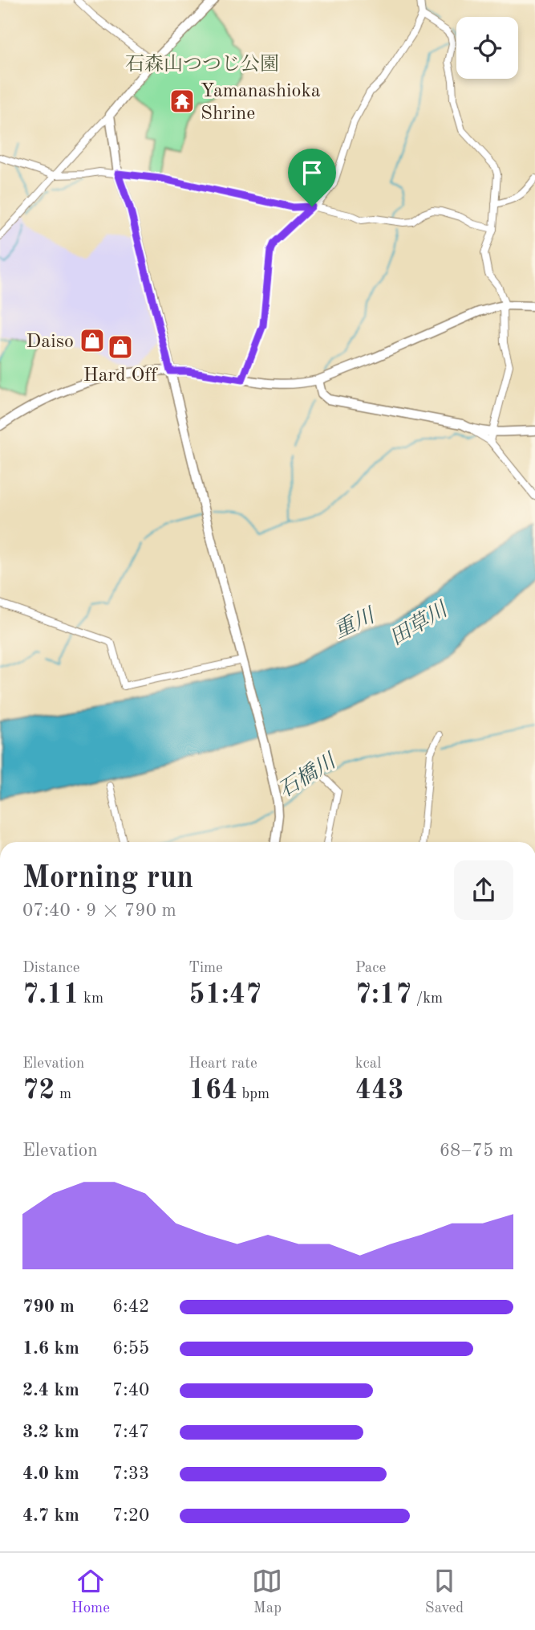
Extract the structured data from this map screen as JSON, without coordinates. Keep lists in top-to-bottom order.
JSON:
{
  "water": ["重川", "田草川", "石橋川"],
  "parks": ["石森山つつじ公園"],
  "places": {
    "temple": ["Yamanashioka Shrine"],
    "shop": ["Daiso", "Hard Off"]
  },
  "page": {
    "heading": ["Morning run", "07:40 · 9 × 790 m"],
    "stats": [
      ["Distance", "7.11 km"],
      ["Time", "51:47"],
      ["Pace", "7:17 /km"],
      ["Elevation", "72 m"],
      ["Heart rate", "164 bpm"],
      ["kcal", "443"]
    ],
    "chart": ["Elevation", "68–75 m"],
    "list": [
      {
        "name": "790 m",
        "note": "6:42"
      },
      {
        "name": "1.6 km",
        "note": "6:55"
      },
      {
        "name": "2.4 km",
        "note": "7:40"
      },
      {
        "name": "3.2 km",
        "note": "7:47"
      },
      {
        "name": "4.0 km",
        "note": "7:33"
      },
      {
        "name": "4.7 km",
        "note": "7:20"
      }
    ],
    "tabs": ["Home", "Map", "Saved"]
  }
}
